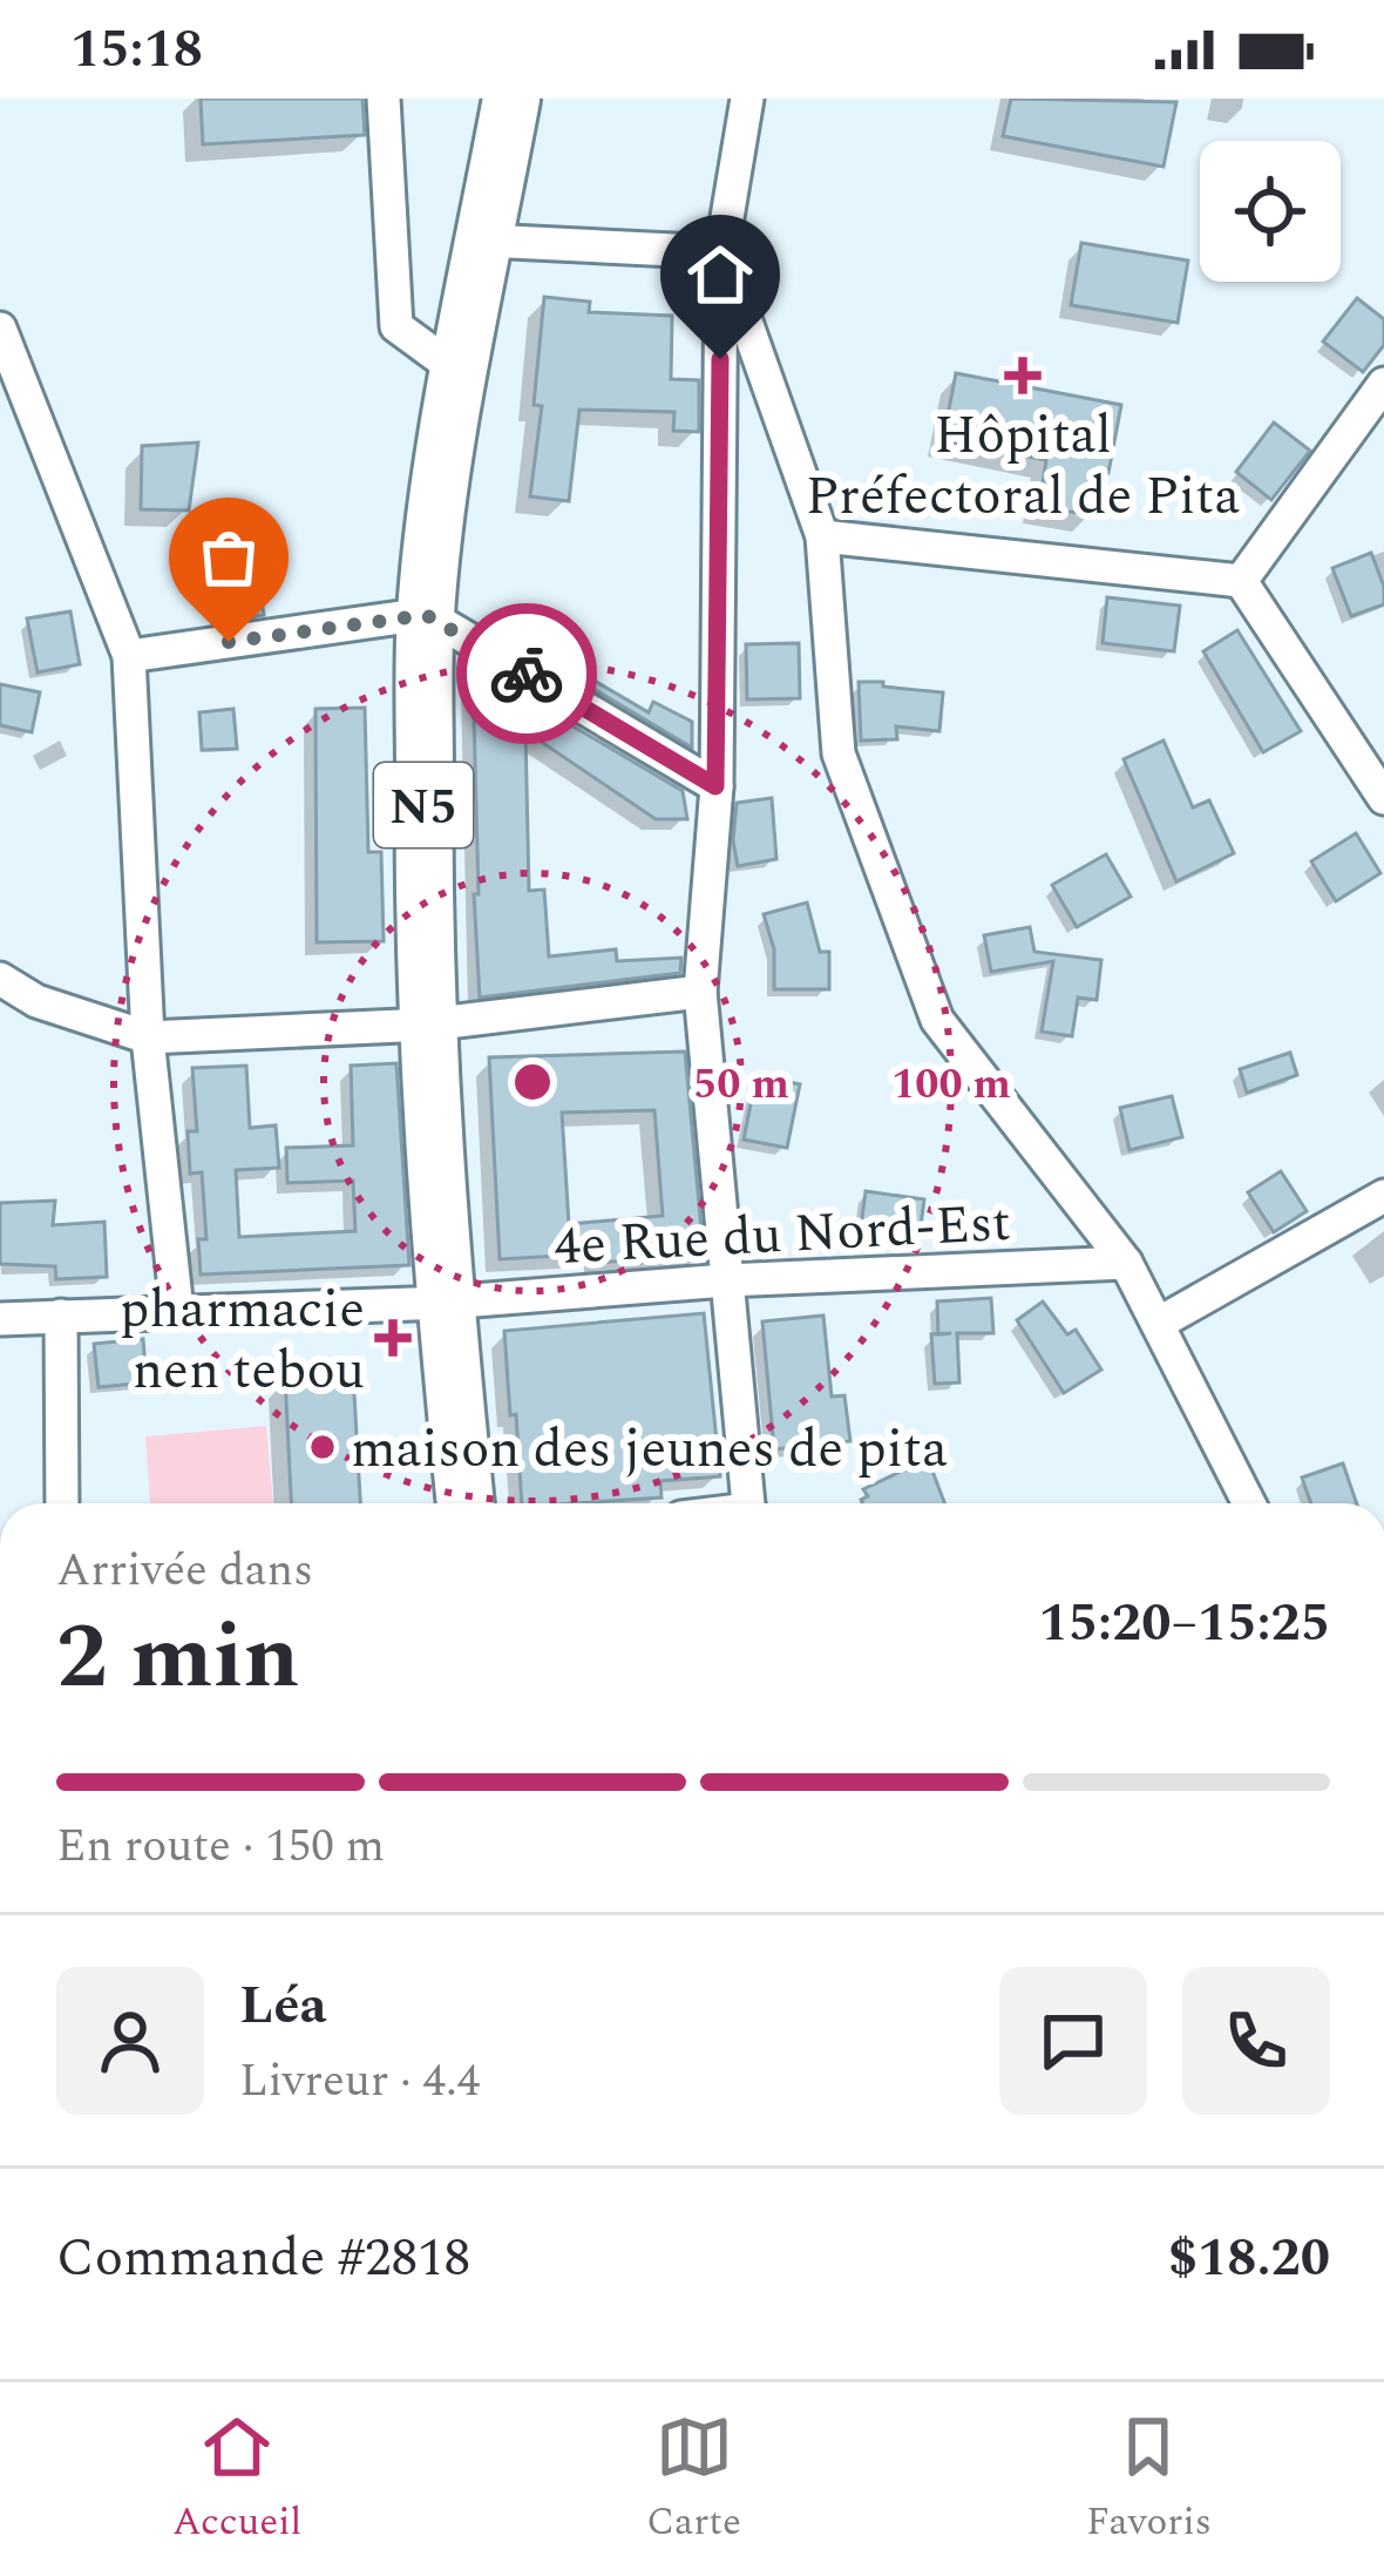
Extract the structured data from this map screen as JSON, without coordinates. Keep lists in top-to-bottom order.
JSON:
{
  "streets": {
    "highway": ["N5"],
    "street": ["4e Rue du Nord-Est"]
  },
  "crossings": [
    ["N5", "4e Rue du Nord-Est"]
  ],
  "places": {
    "health": ["Hôpital Préfectoral de Pita", "pharmacie nen tebou"],
    "other": ["maison des jeunes de pita"]
  },
  "page": {
    "status": "15:18",
    "heading": ["2 min", "Arrivée dans", "15:20–15:25"],
    "panel": [
      "Léa",
      "Livreur · 4.4",
      "Commande #2818",
      "$18.20"
    ],
    "bar": "En route · 150 m",
    "tabs": ["Accueil", "Carte", "Favoris"]
  },
  "rings": ["50 m", "100 m"]
}
